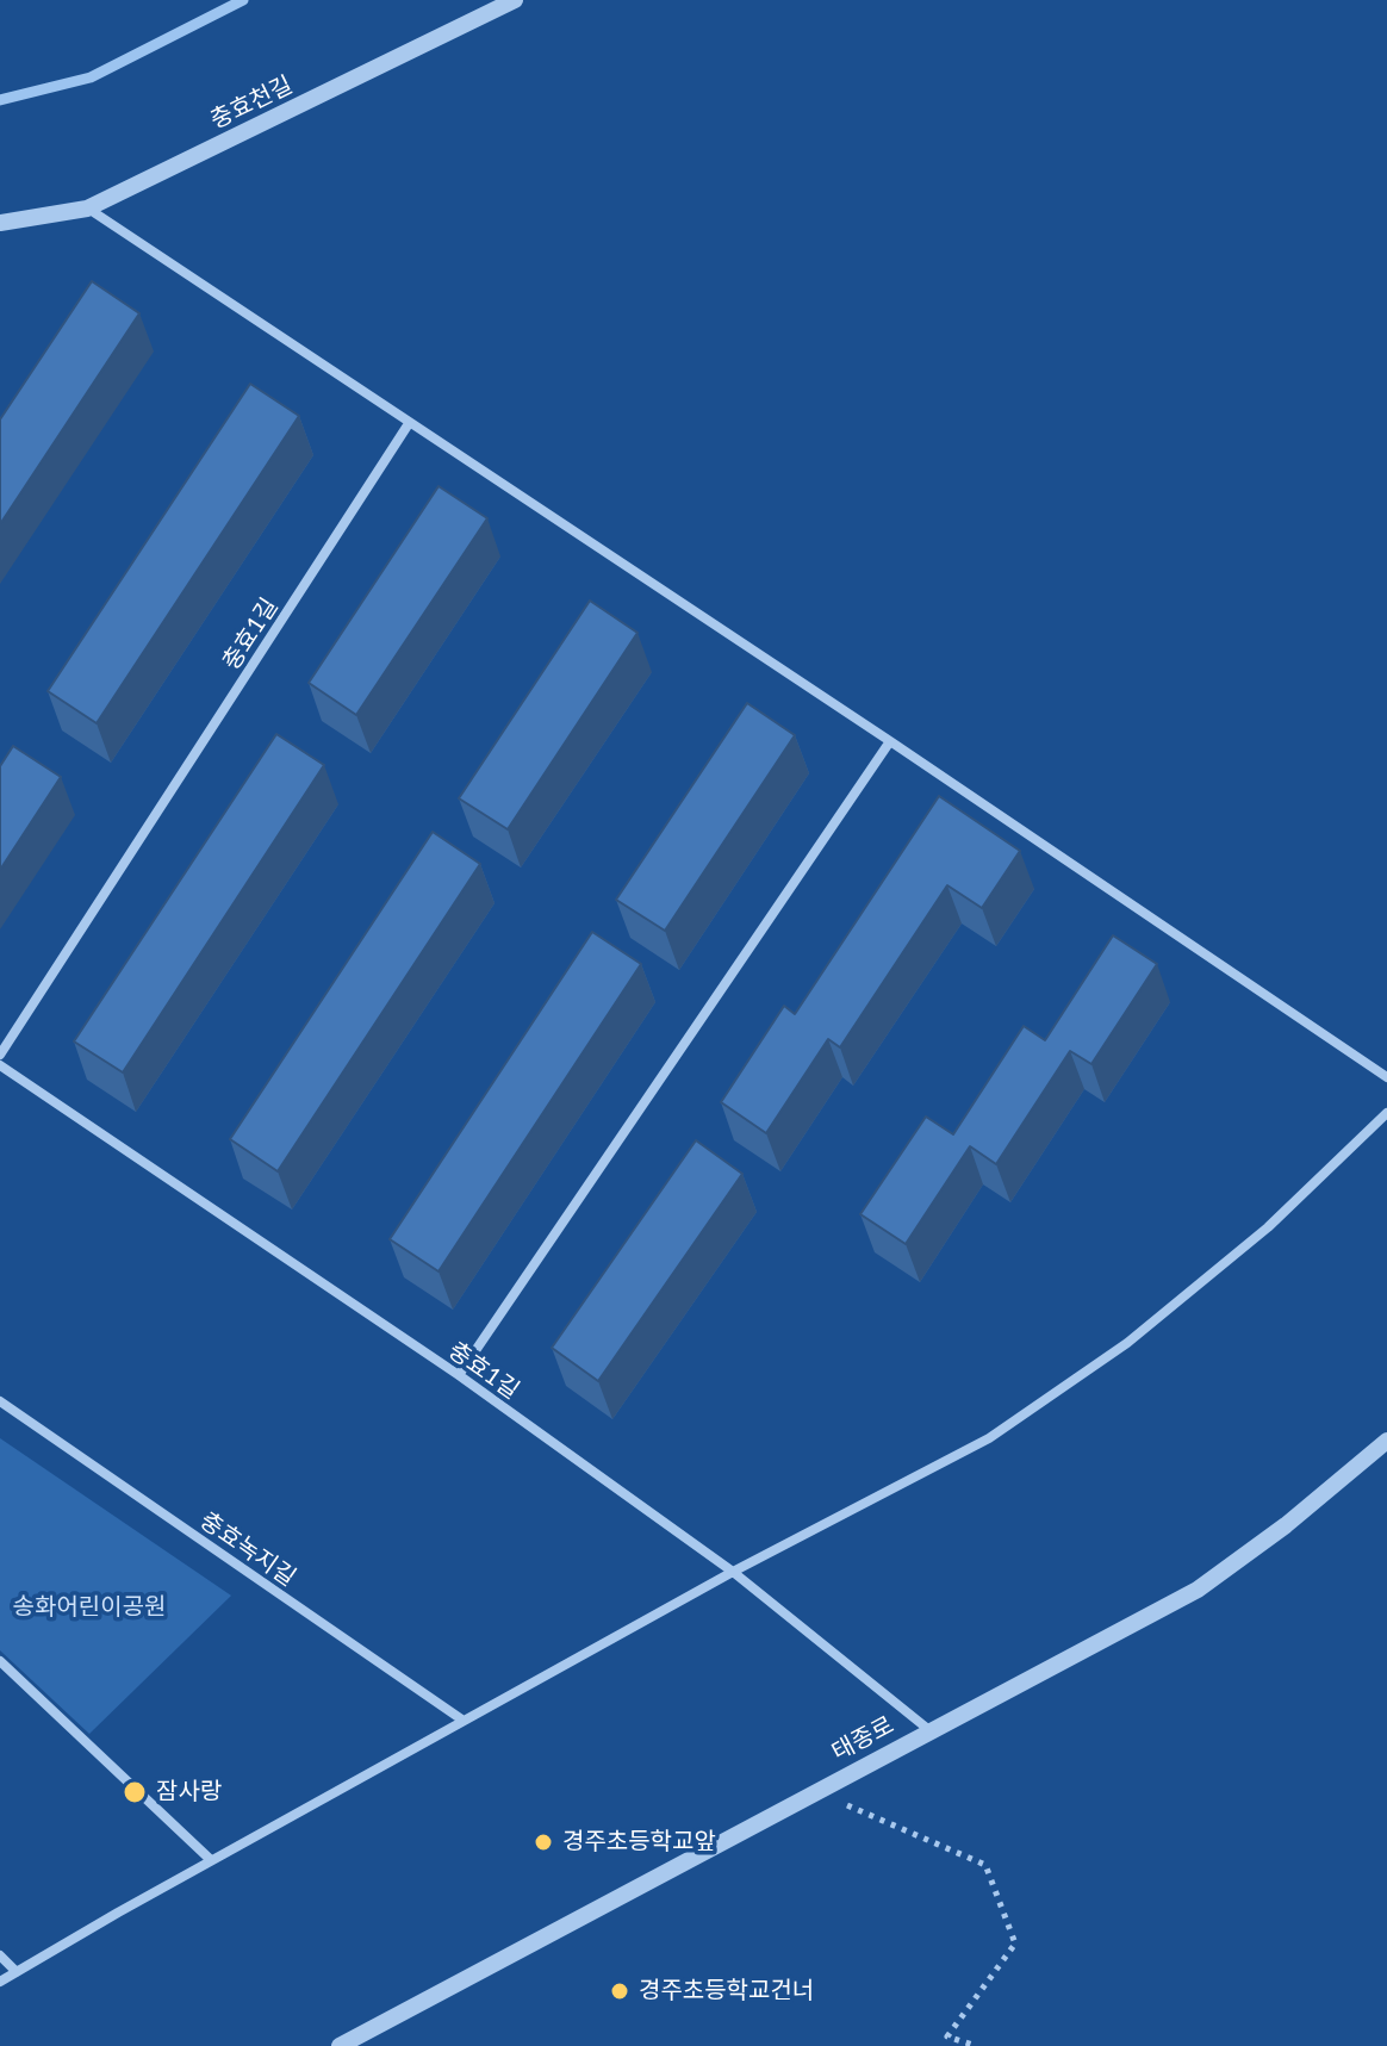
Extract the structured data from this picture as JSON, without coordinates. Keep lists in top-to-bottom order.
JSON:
{
  "streets": {
    "street": [
      "충효천길",
      "충효1길",
      "충효녹지길",
      "태종로"
    ]
  },
  "crossings": [
    ["충효1길", "태종로"]
  ],
  "parks": ["송화어린이공원"],
  "places": ["잠사랑", "경주초등학교앞", "경주초등학교건너"]
}
